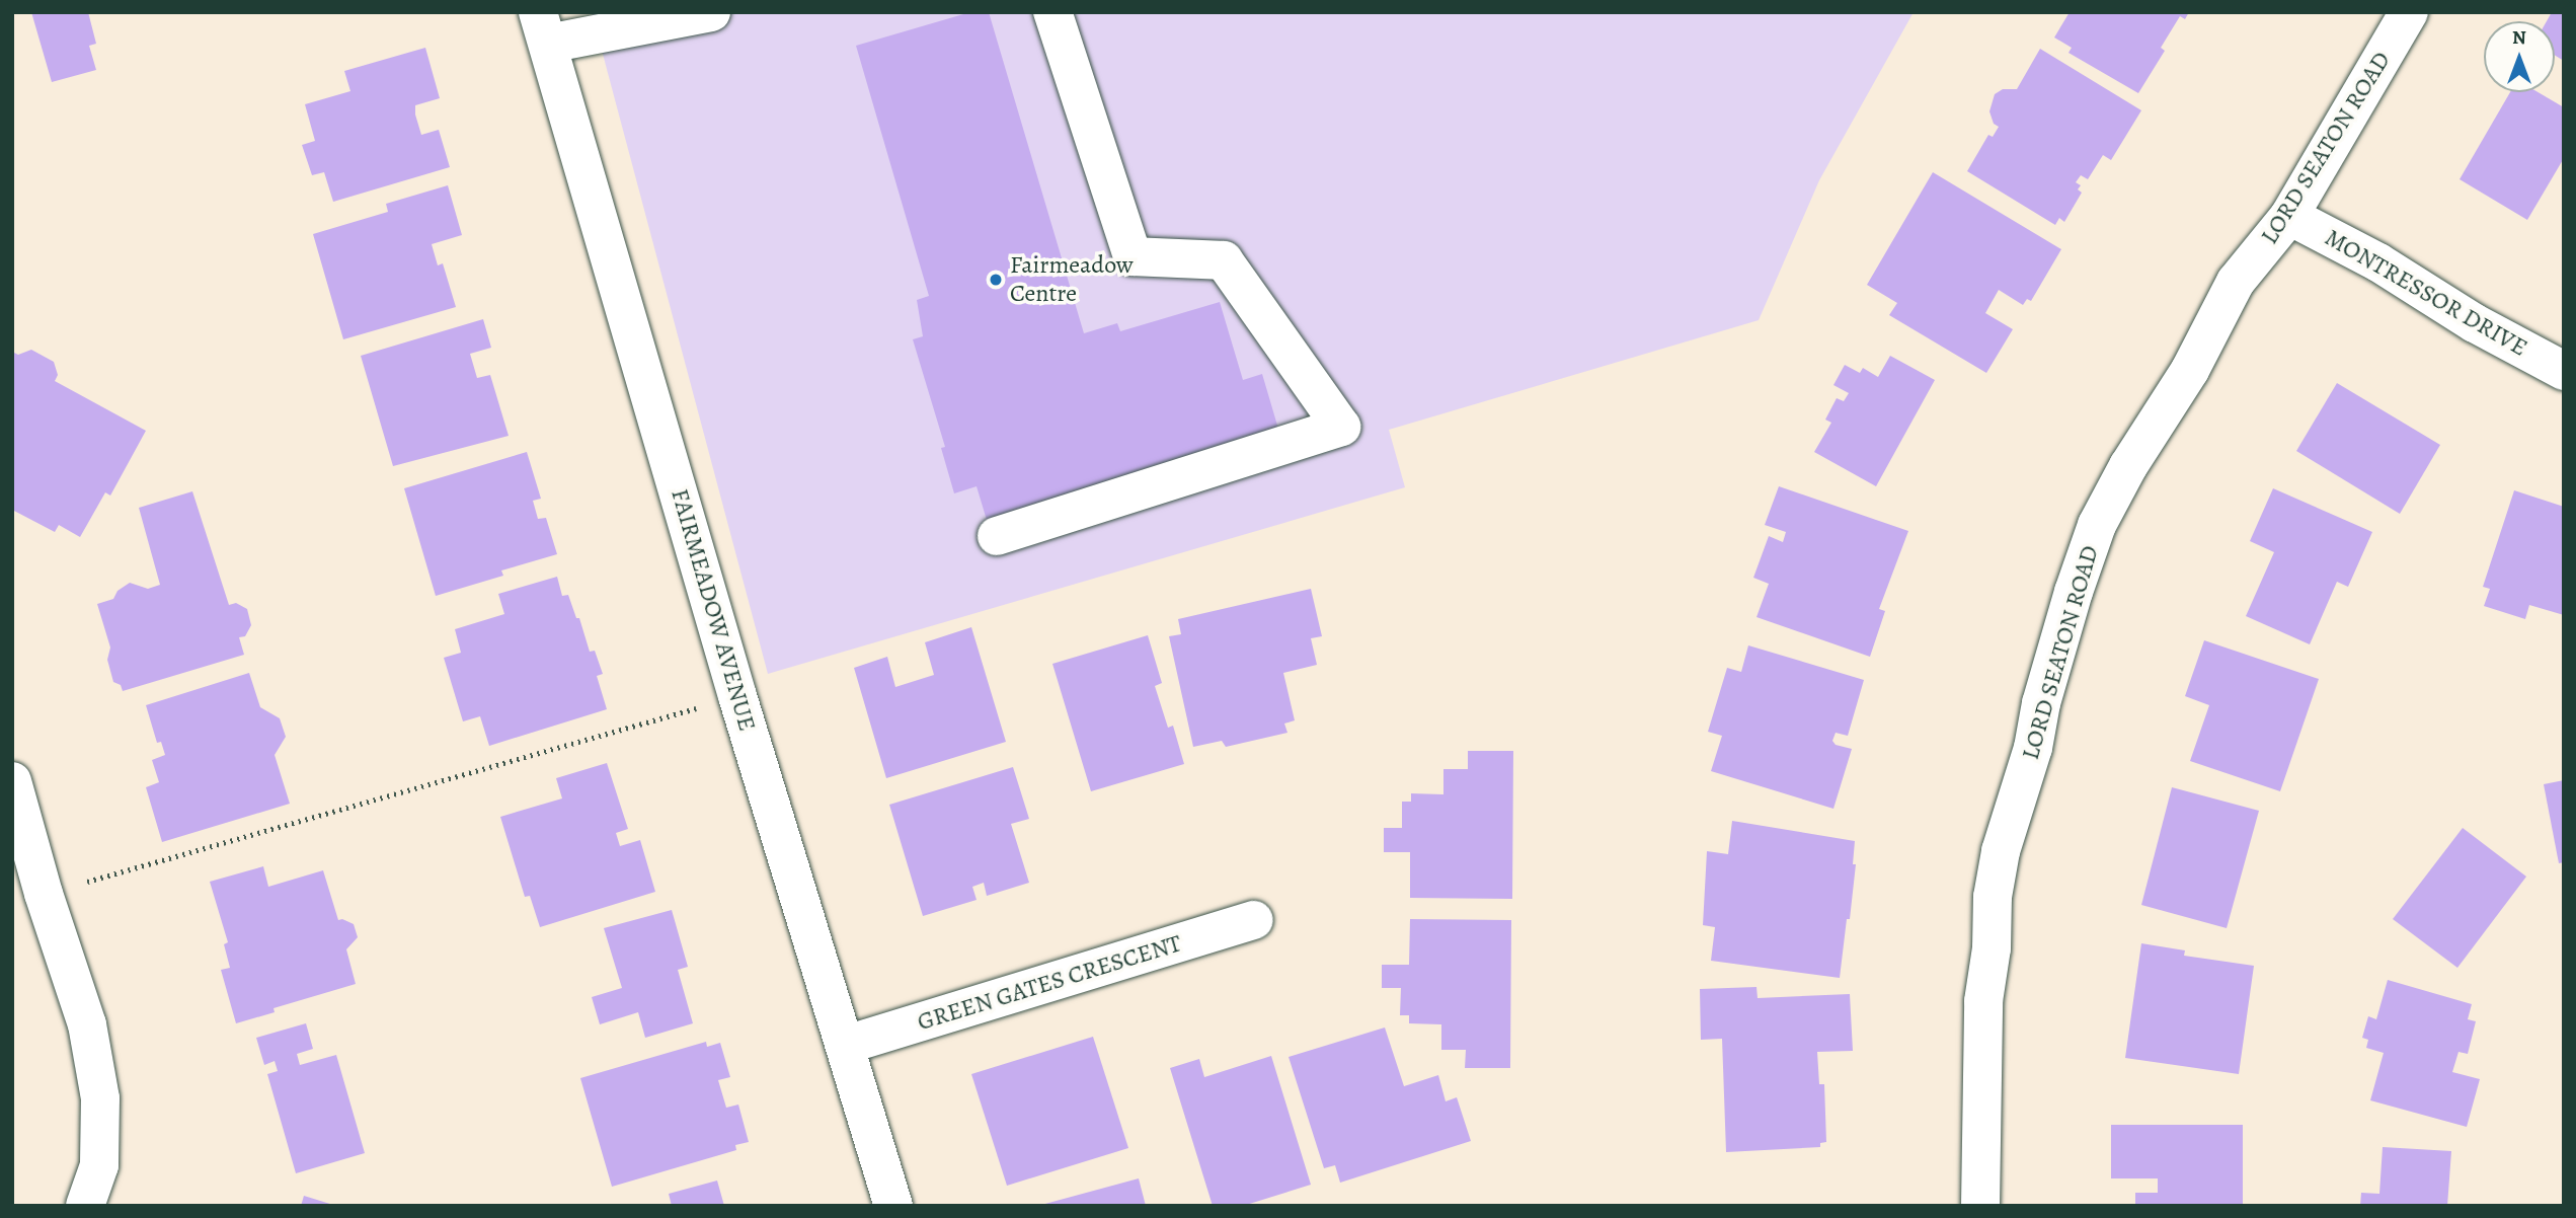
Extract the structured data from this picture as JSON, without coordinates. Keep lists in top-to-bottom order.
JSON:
{
  "streets": {
    "street": [
      "LORD SEATON ROAD",
      "MONTRESSOR DRIVE",
      "FAIRMEADOW AVENUE",
      "GREEN GATES CRESCENT"
    ]
  },
  "crossings": [
    ["LORD SEATON ROAD", "MONTRESSOR DRIVE"],
    ["FAIRMEADOW AVENUE", "GREEN GATES CRESCENT"]
  ],
  "places": ["Fairmeadow Centre"],
  "north": "top"
}
